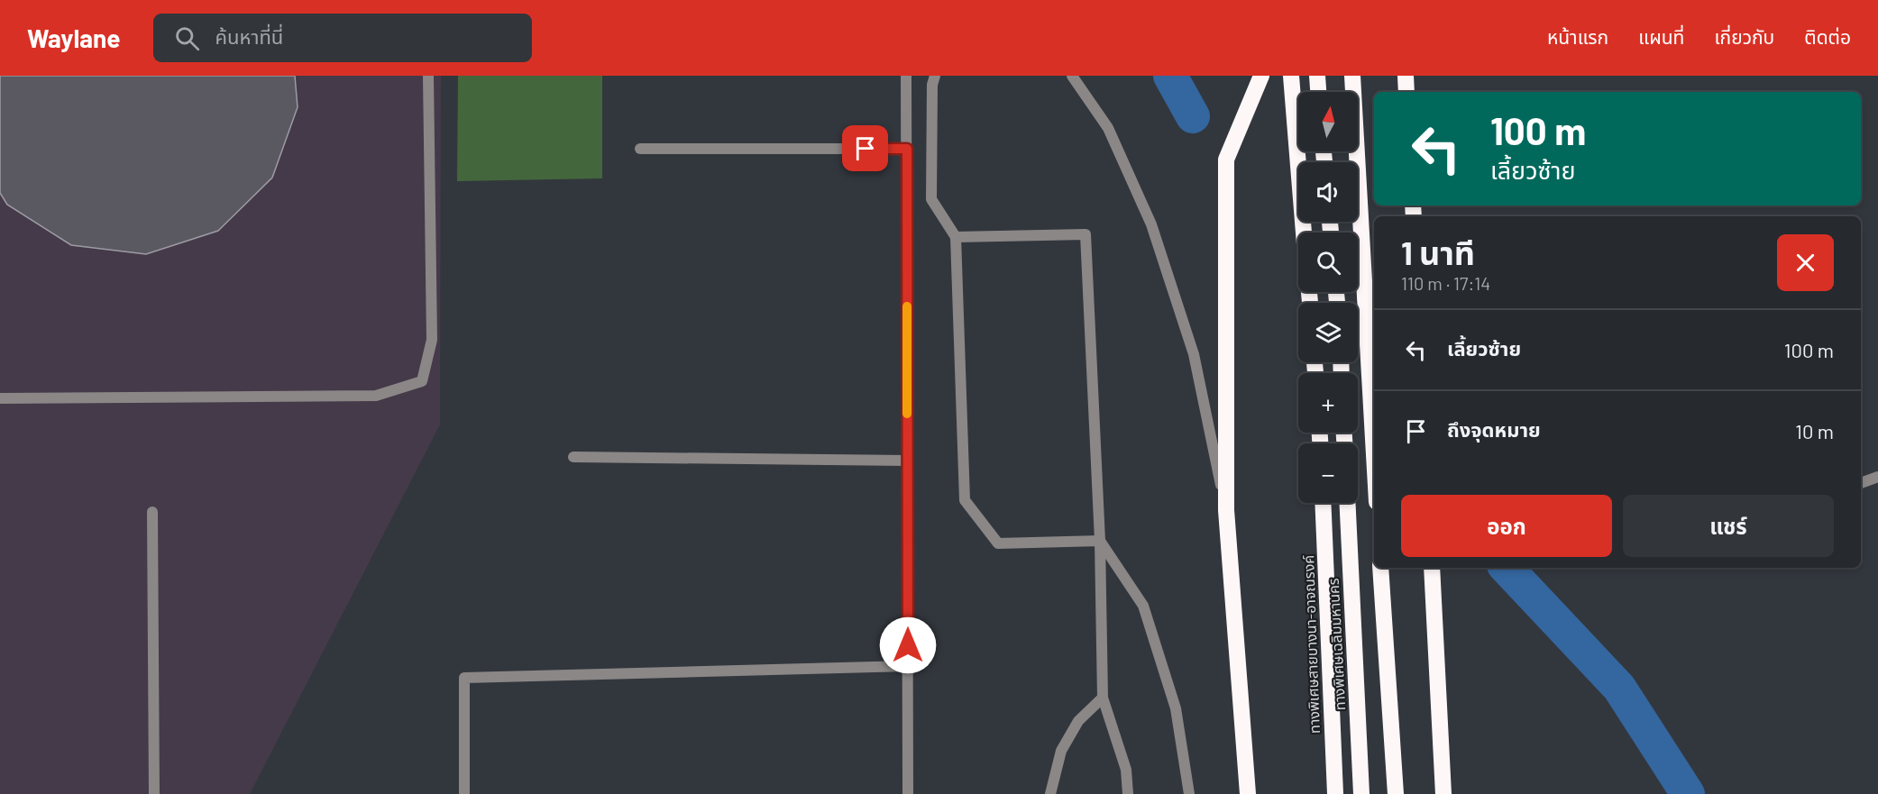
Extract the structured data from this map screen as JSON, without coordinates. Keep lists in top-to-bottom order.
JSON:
{
  "streets": {
    "highway": ["ทางพิเศษสายบางนา-อาจณรงค์", "ทางพิเศษเฉลิมมหานคร"]
  },
  "north": "top",
  "page": {
    "header": "Waylane",
    "search": "ค้นหาที่นี่",
    "nav": [
      "หน้าแรก",
      "แผนที่",
      "เกี่ยวกับ",
      "ติดต่อ"
    ],
    "map_buttons": ["+", "−"],
    "turn": ["100 m", "เลี้ยวซ้าย"],
    "heading": ["1 นาที", "110 m · 17:14"],
    "list": [
      {
        "name": "เลี้ยวซ้าย",
        "value": "100 m"
      },
      {
        "name": "ถึงจุดหมาย",
        "value": "10 m"
      }
    ],
    "buttons": ["ออก", "แชร์"]
  }
}
